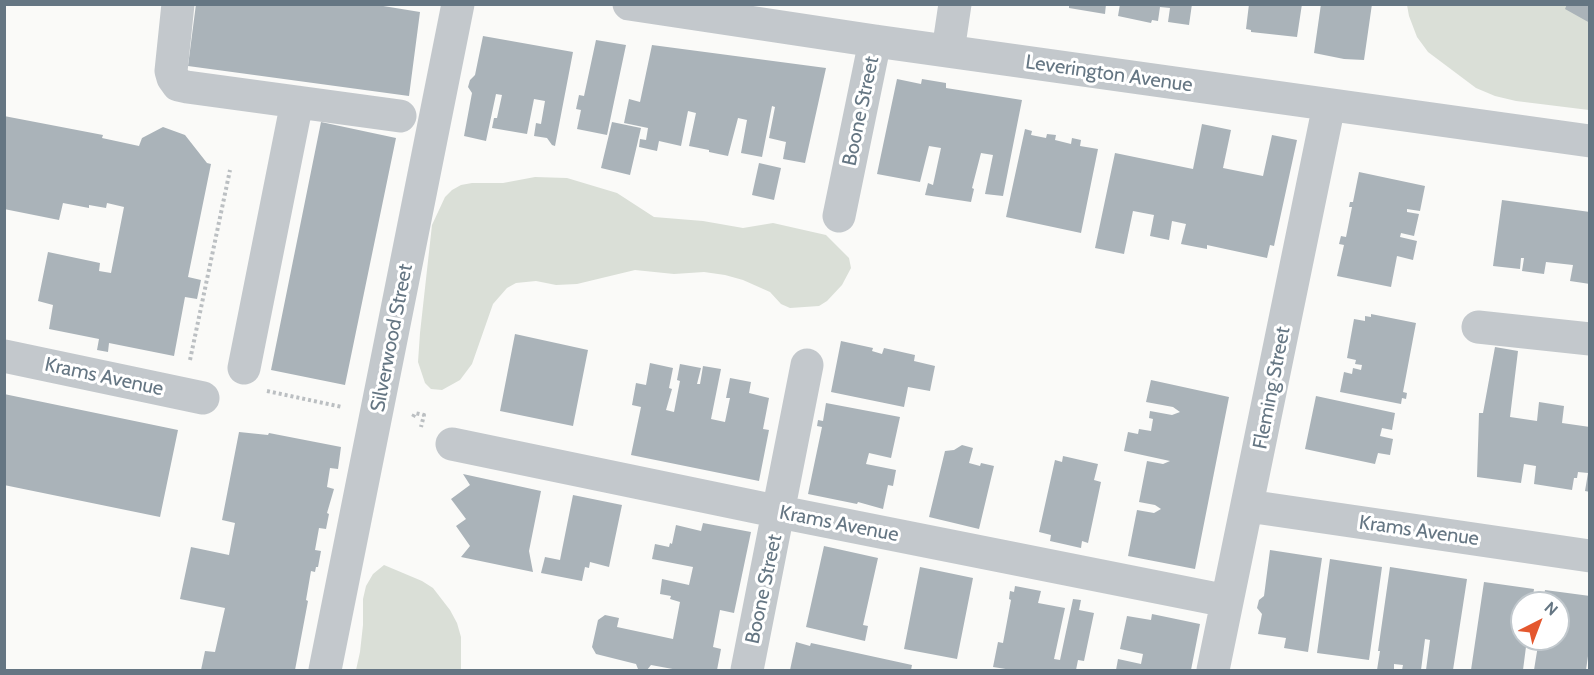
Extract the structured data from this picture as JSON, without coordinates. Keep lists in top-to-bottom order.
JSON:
{
  "streets": {
    "street": [
      "Leverington Avenue",
      "Boone Street",
      "Silverwood Street",
      "Krams Avenue",
      "Fleming Street"
    ]
  },
  "crossings": [
    ["Leverington Avenue", "Boone Street"],
    ["Leverington Avenue", "Fleming Street"],
    ["Boone Street", "Krams Avenue"],
    ["Krams Avenue", "Fleming Street"]
  ],
  "north": "top right"
}
